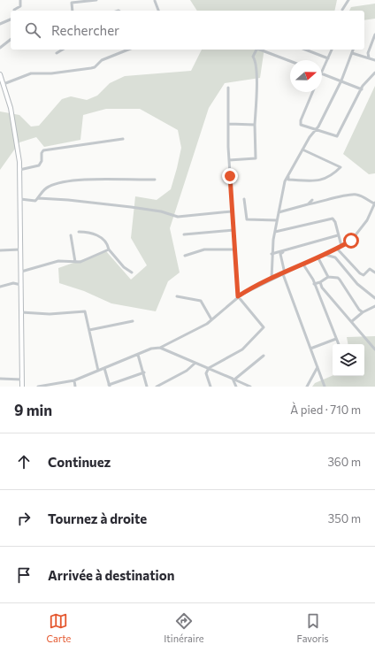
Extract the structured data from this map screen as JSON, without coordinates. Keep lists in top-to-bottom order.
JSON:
{
  "north": "right",
  "page": {
    "search": "Rechercher",
    "heading": ["9 min", "À pied · 710 m"],
    "list": [
      ["Continuez", "360 m"],
      ["Tournez à droite", "350 m"],
      "Arrivée à destination"
    ],
    "nav": ["Carte", "Itinéraire", "Favoris"]
  }
}
